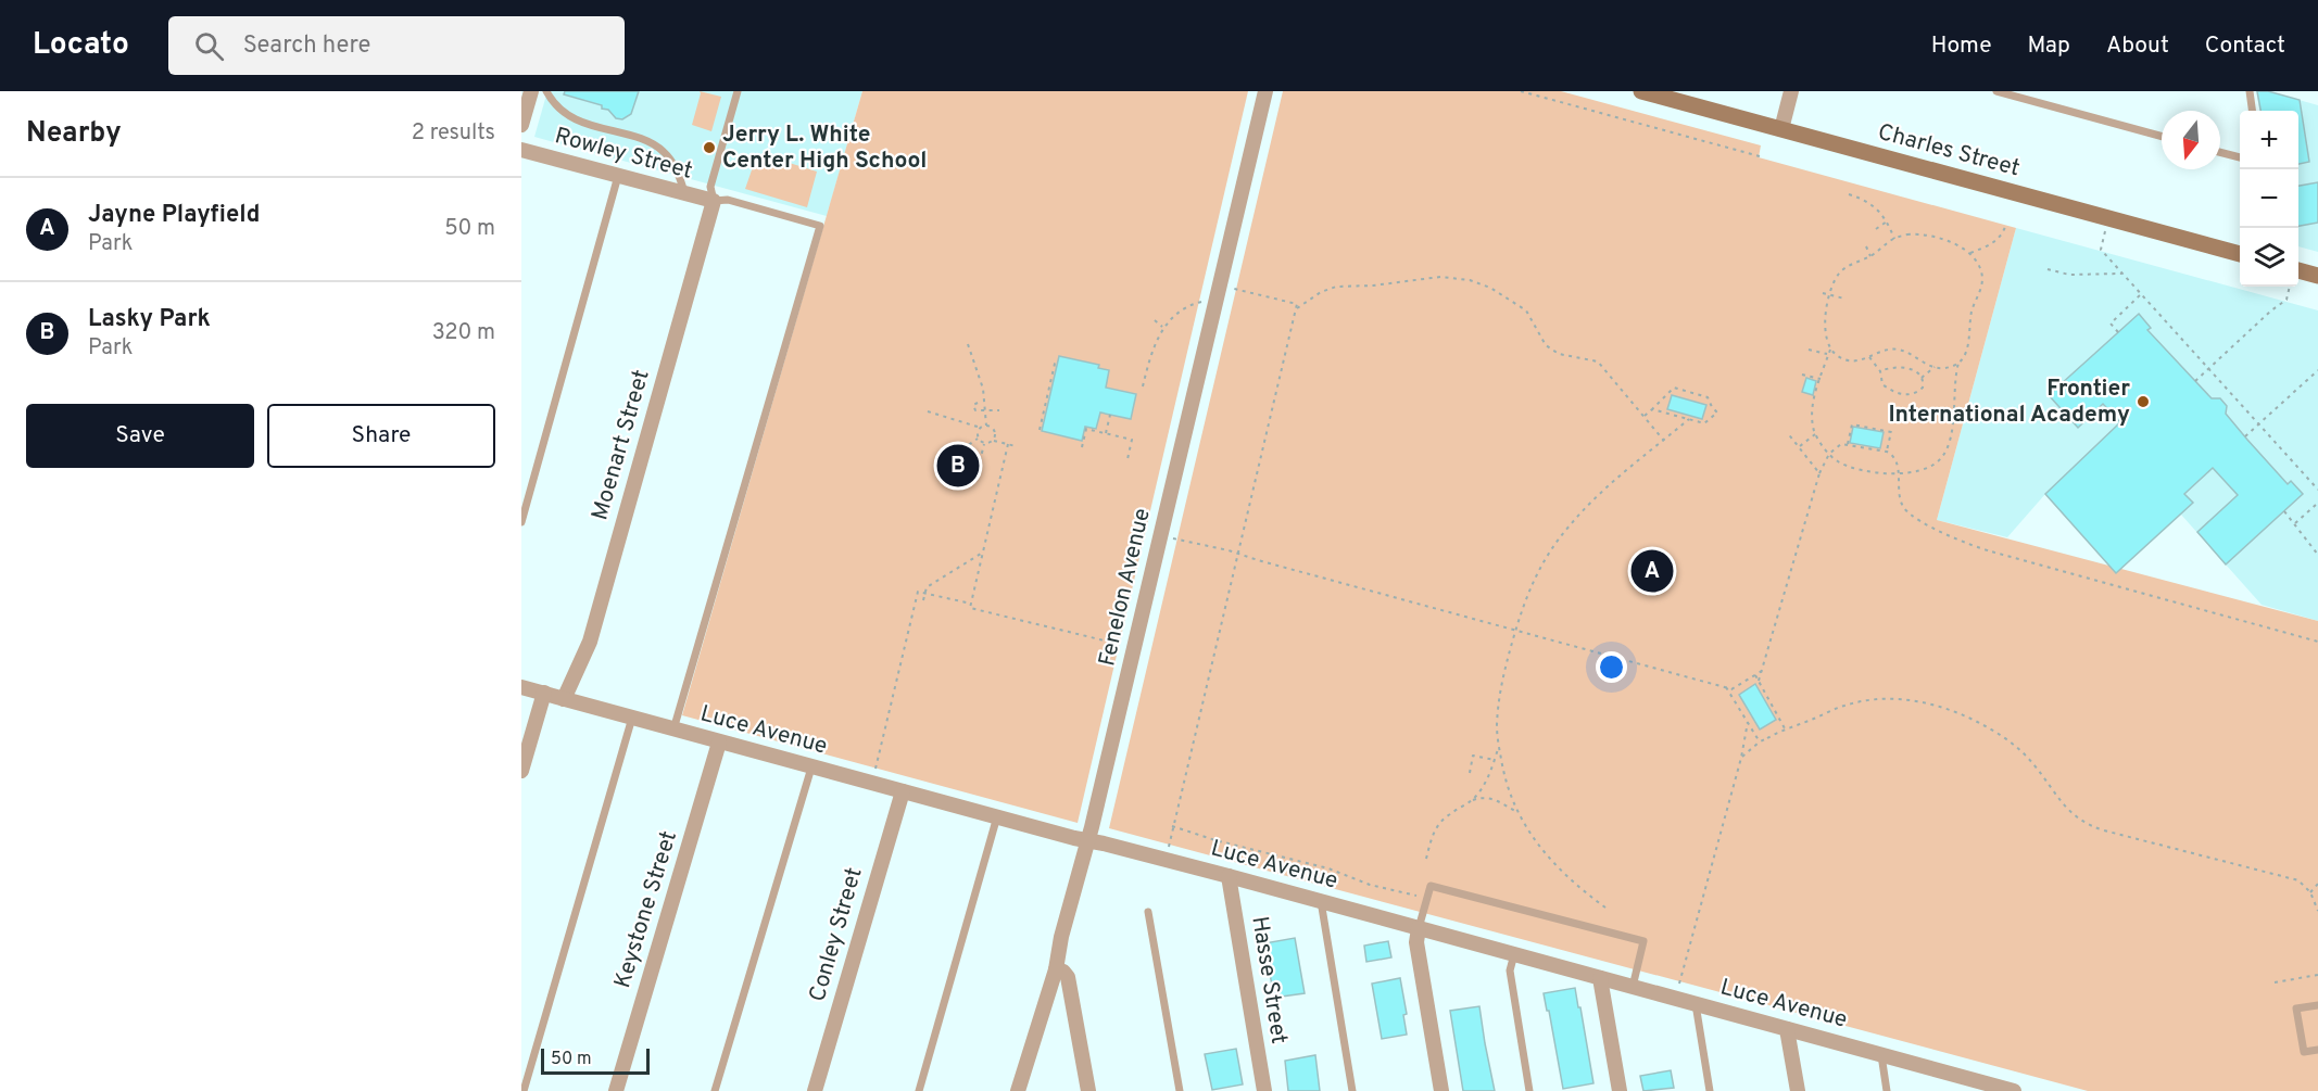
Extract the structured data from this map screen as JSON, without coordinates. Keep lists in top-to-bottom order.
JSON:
{
  "streets": {
    "street": [
      "Charles Street",
      "Rowley Street",
      "Moenart Street",
      "Fenelon Avenue",
      "Luce Avenue",
      "Keystone Street",
      "Conley Street",
      "Hasse Street"
    ]
  },
  "crossings": [
    ["Rowley Street", "Moenart Street"],
    ["Moenart Street", "Luce Avenue"],
    ["Fenelon Avenue", "Luce Avenue"],
    ["Luce Avenue", "Keystone Street"],
    ["Luce Avenue", "Conley Street"],
    ["Luce Avenue", "Hasse Street"]
  ],
  "places": ["Jerry L. White Center High School", "Frontier International Academy"],
  "scale_bar": "50 m",
  "north": "bottom",
  "page": {
    "header": "Locato",
    "search": "Search here",
    "nav": [
      "Home",
      "Map",
      "About",
      "Contact"
    ],
    "heading": ["Nearby", "2 results"],
    "map_buttons": ["+", "−"],
    "list": [
      {
        "mark": "A",
        "name": "Jayne Playfield",
        "note": "Park",
        "value": "50 m"
      },
      {
        "mark": "B",
        "name": "Lasky Park",
        "note": "Park",
        "value": "320 m"
      }
    ],
    "buttons": ["Save", "Share"],
    "pins": ["B", "A"],
    "scale": "50 m"
  }
}
